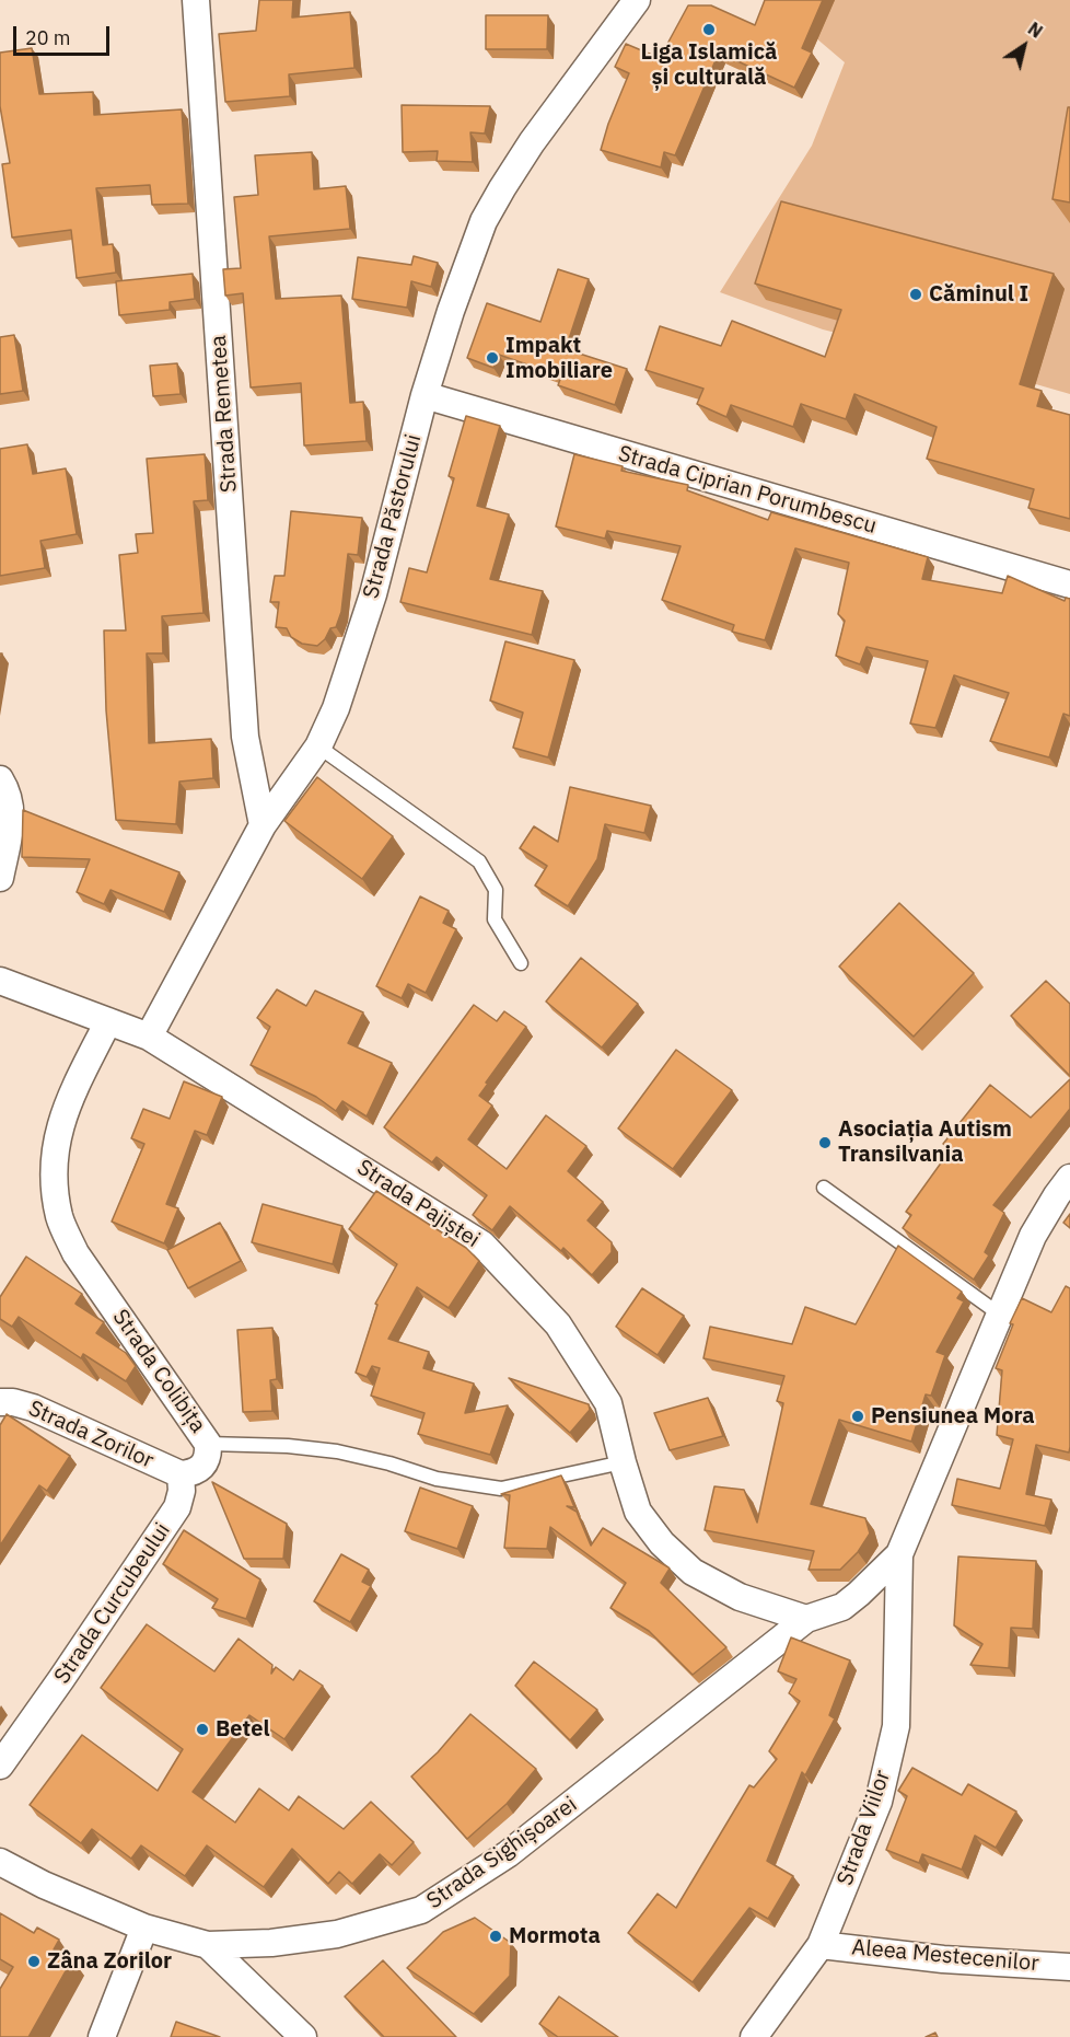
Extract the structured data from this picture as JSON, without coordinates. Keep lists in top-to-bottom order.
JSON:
{
  "streets": {
    "street": [
      "Strada Remetea",
      "Strada Ciprian Porumbescu",
      "Strada Păstorului",
      "Strada Pajiștei",
      "Strada Colibița",
      "Strada Zorilor",
      "Strada Curcubeului",
      "Strada Viilor",
      "Strada Sighișoarei",
      "Aleea Mestecenilor"
    ]
  },
  "crossings": [
    ["Strada Remetea", "Strada Păstorului"],
    ["Strada Ciprian Porumbescu", "Strada Păstorului"],
    ["Strada Păstorului", "Strada Pajiștei"],
    ["Strada Pajiștei", "Strada Colibița"],
    ["Strada Pajiștei", "Strada Sighișoarei"],
    ["Strada Zorilor", "Strada Curcubeului"],
    ["Strada Viilor", "Aleea Mestecenilor"]
  ],
  "places": [
    "Liga Islamică și culturală",
    "Căminul I",
    "Impakt Imobiliare",
    "Asociația Autism Transilvania",
    "Pensiunea Mora",
    "Betel",
    "Mormota",
    "Zâna Zorilor"
  ],
  "scale_bar": "20 m",
  "north": "top right"
}
